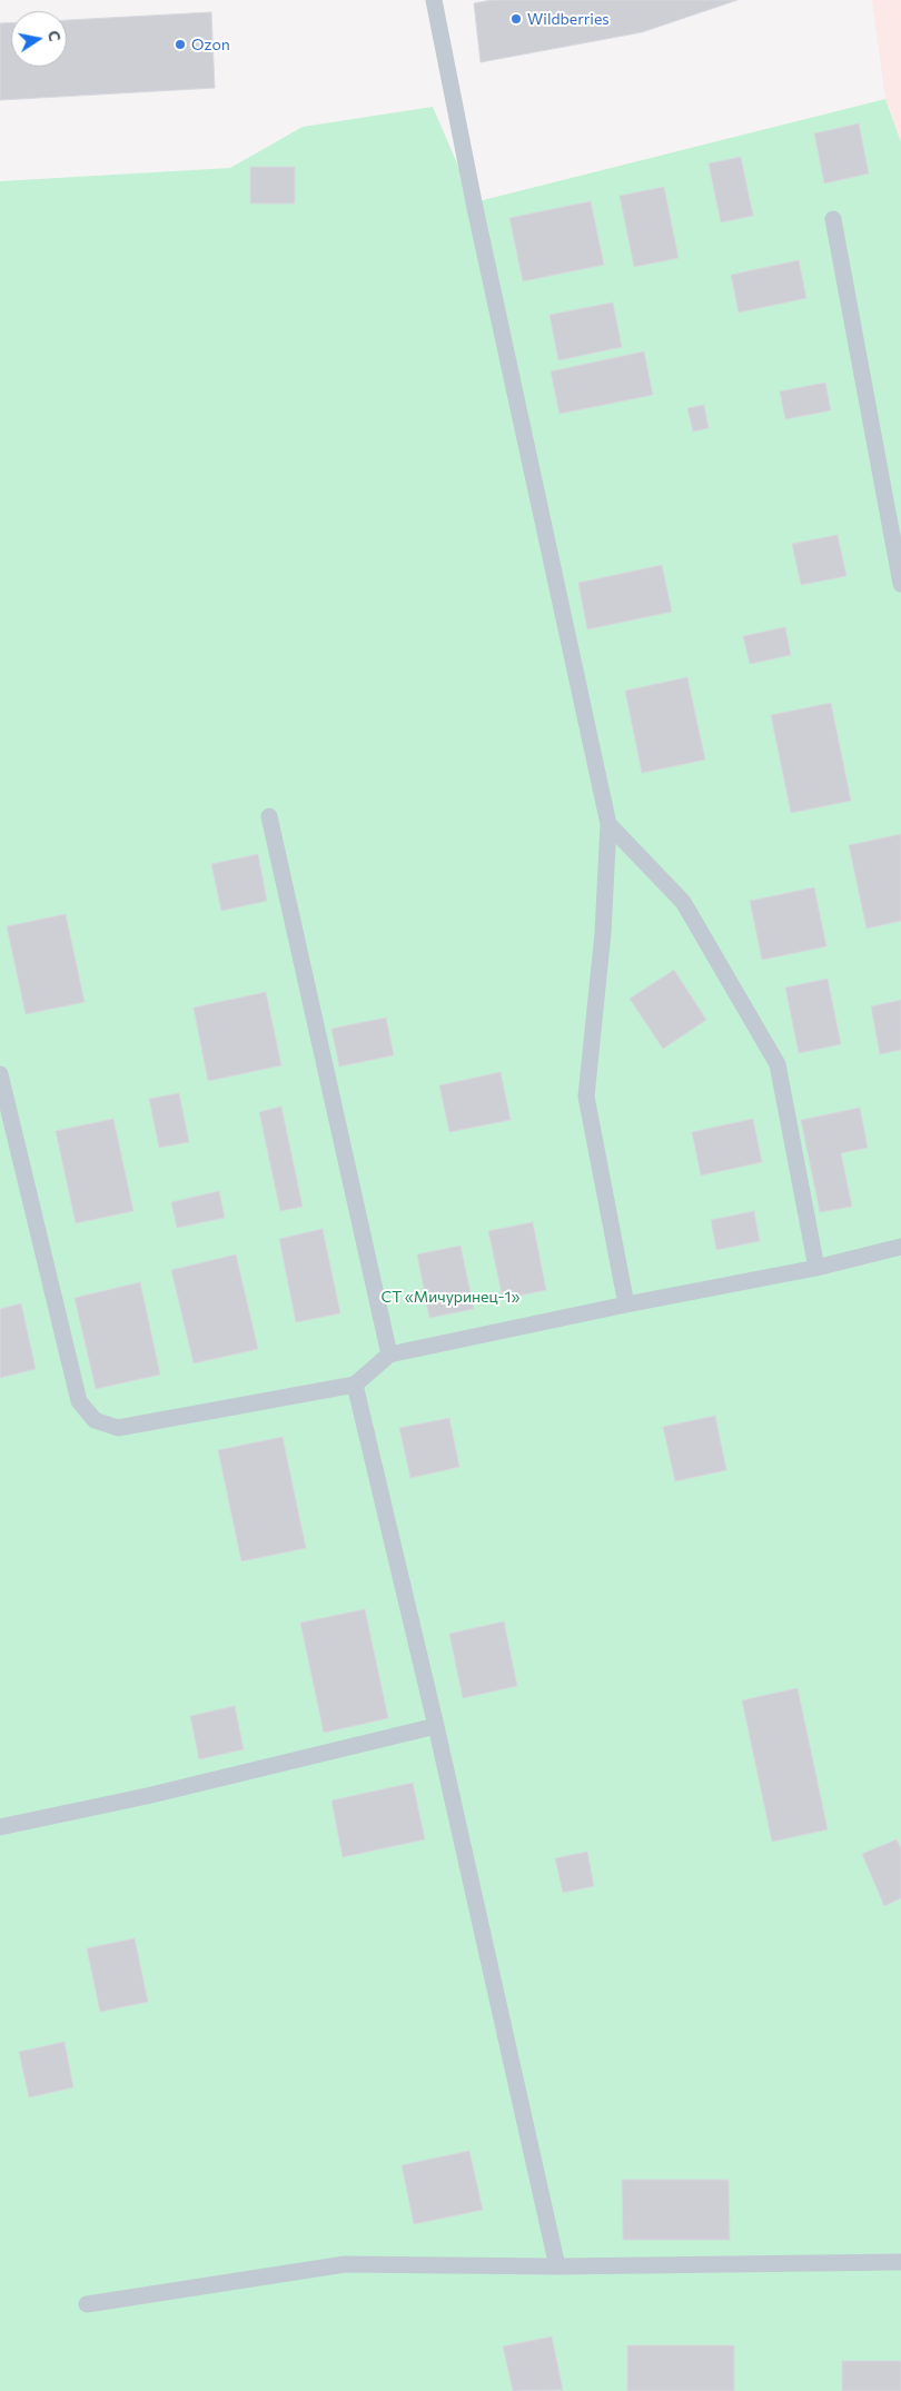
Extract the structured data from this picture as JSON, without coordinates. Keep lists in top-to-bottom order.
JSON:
{
  "parks": ["СТ «Мичуринец-1»"],
  "places": ["Wildberries", "Ozon"],
  "north": "right"
}
